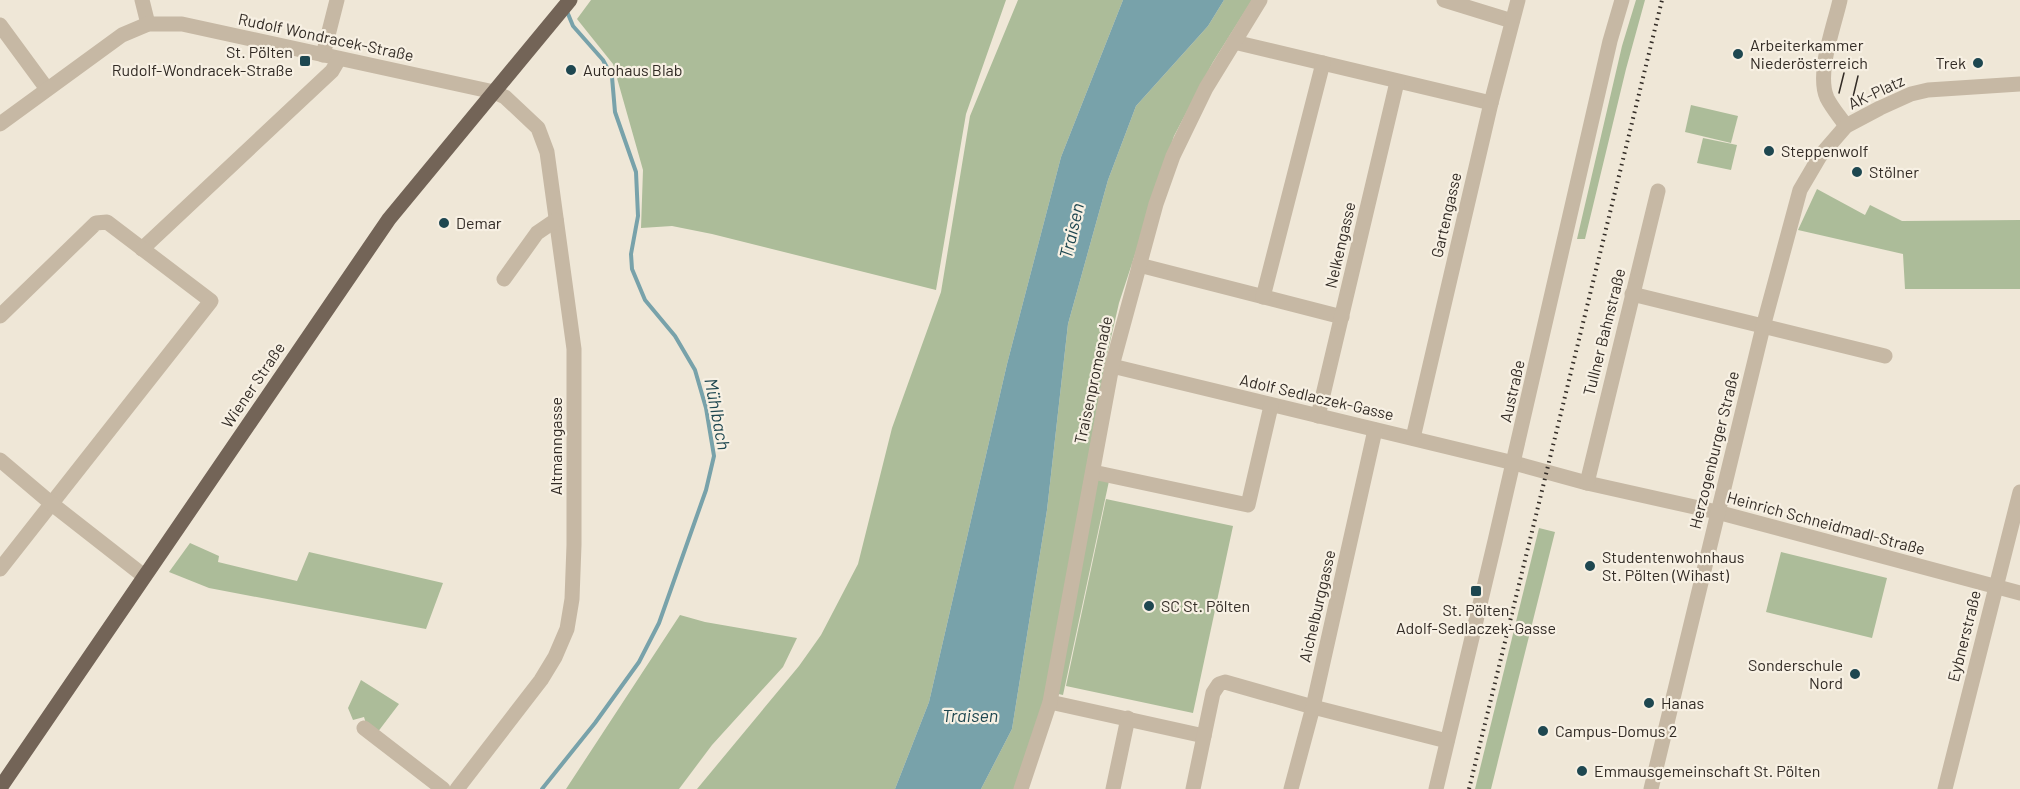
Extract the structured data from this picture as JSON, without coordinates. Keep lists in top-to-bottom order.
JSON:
{
  "streets": {
    "main road": ["Wiener Straße"],
    "street": [
      "Rudolf Wondracek-Straße",
      "AK-Platz",
      "Gartengasse",
      "Nelkengasse",
      "Tullner Bahnstraße",
      "Traisenpromenade",
      "Austraße",
      "Adolf Sedlaczek-Gasse",
      "Altmanngasse",
      "Herzogenburger Straße",
      "Heinrich Schneidmadl-Straße",
      "Aichelburggasse",
      "Eybnerstraße"
    ]
  },
  "crossings": [
    ["Rudolf Wondracek-Straße", "Wiener Straße"],
    ["Rudolf Wondracek-Straße", "Altmanngasse"],
    ["AK-Platz", "Herzogenburger Straße"],
    ["Gartengasse", "Adolf Sedlaczek-Gasse"],
    ["Nelkengasse", "Adolf Sedlaczek-Gasse"],
    ["Tullner Bahnstraße", "Heinrich Schneidmadl-Straße"],
    ["Traisenpromenade", "Adolf Sedlaczek-Gasse"],
    ["Wiener Straße", "Altmanngasse"],
    ["Austraße", "Adolf Sedlaczek-Gasse"],
    ["Adolf Sedlaczek-Gasse", "Heinrich Schneidmadl-Straße"],
    ["Adolf Sedlaczek-Gasse", "Aichelburggasse"],
    ["Herzogenburger Straße", "Heinrich Schneidmadl-Straße"],
    ["Heinrich Schneidmadl-Straße", "Eybnerstraße"]
  ],
  "water": ["Traisen", "Mühlbach"],
  "places": {
    "other": [
      "Arbeiterkammer Niederösterreich",
      "Trek",
      "Autohaus Blab",
      "Steppenwolf",
      "Stölner",
      "Demar",
      "Studentenwohnhaus St. Pölten (Wihast)",
      "SC St. Pölten",
      "Sonderschule Nord",
      "Hanas",
      "Campus-Domus 2",
      "Emmausgemeinschaft St. Pölten"
    ],
    "transit": ["St. Pölten Rudolf-Wondracek-Straße", "St. Pölten Adolf-Sedlaczek-Gasse"]
  }
}
